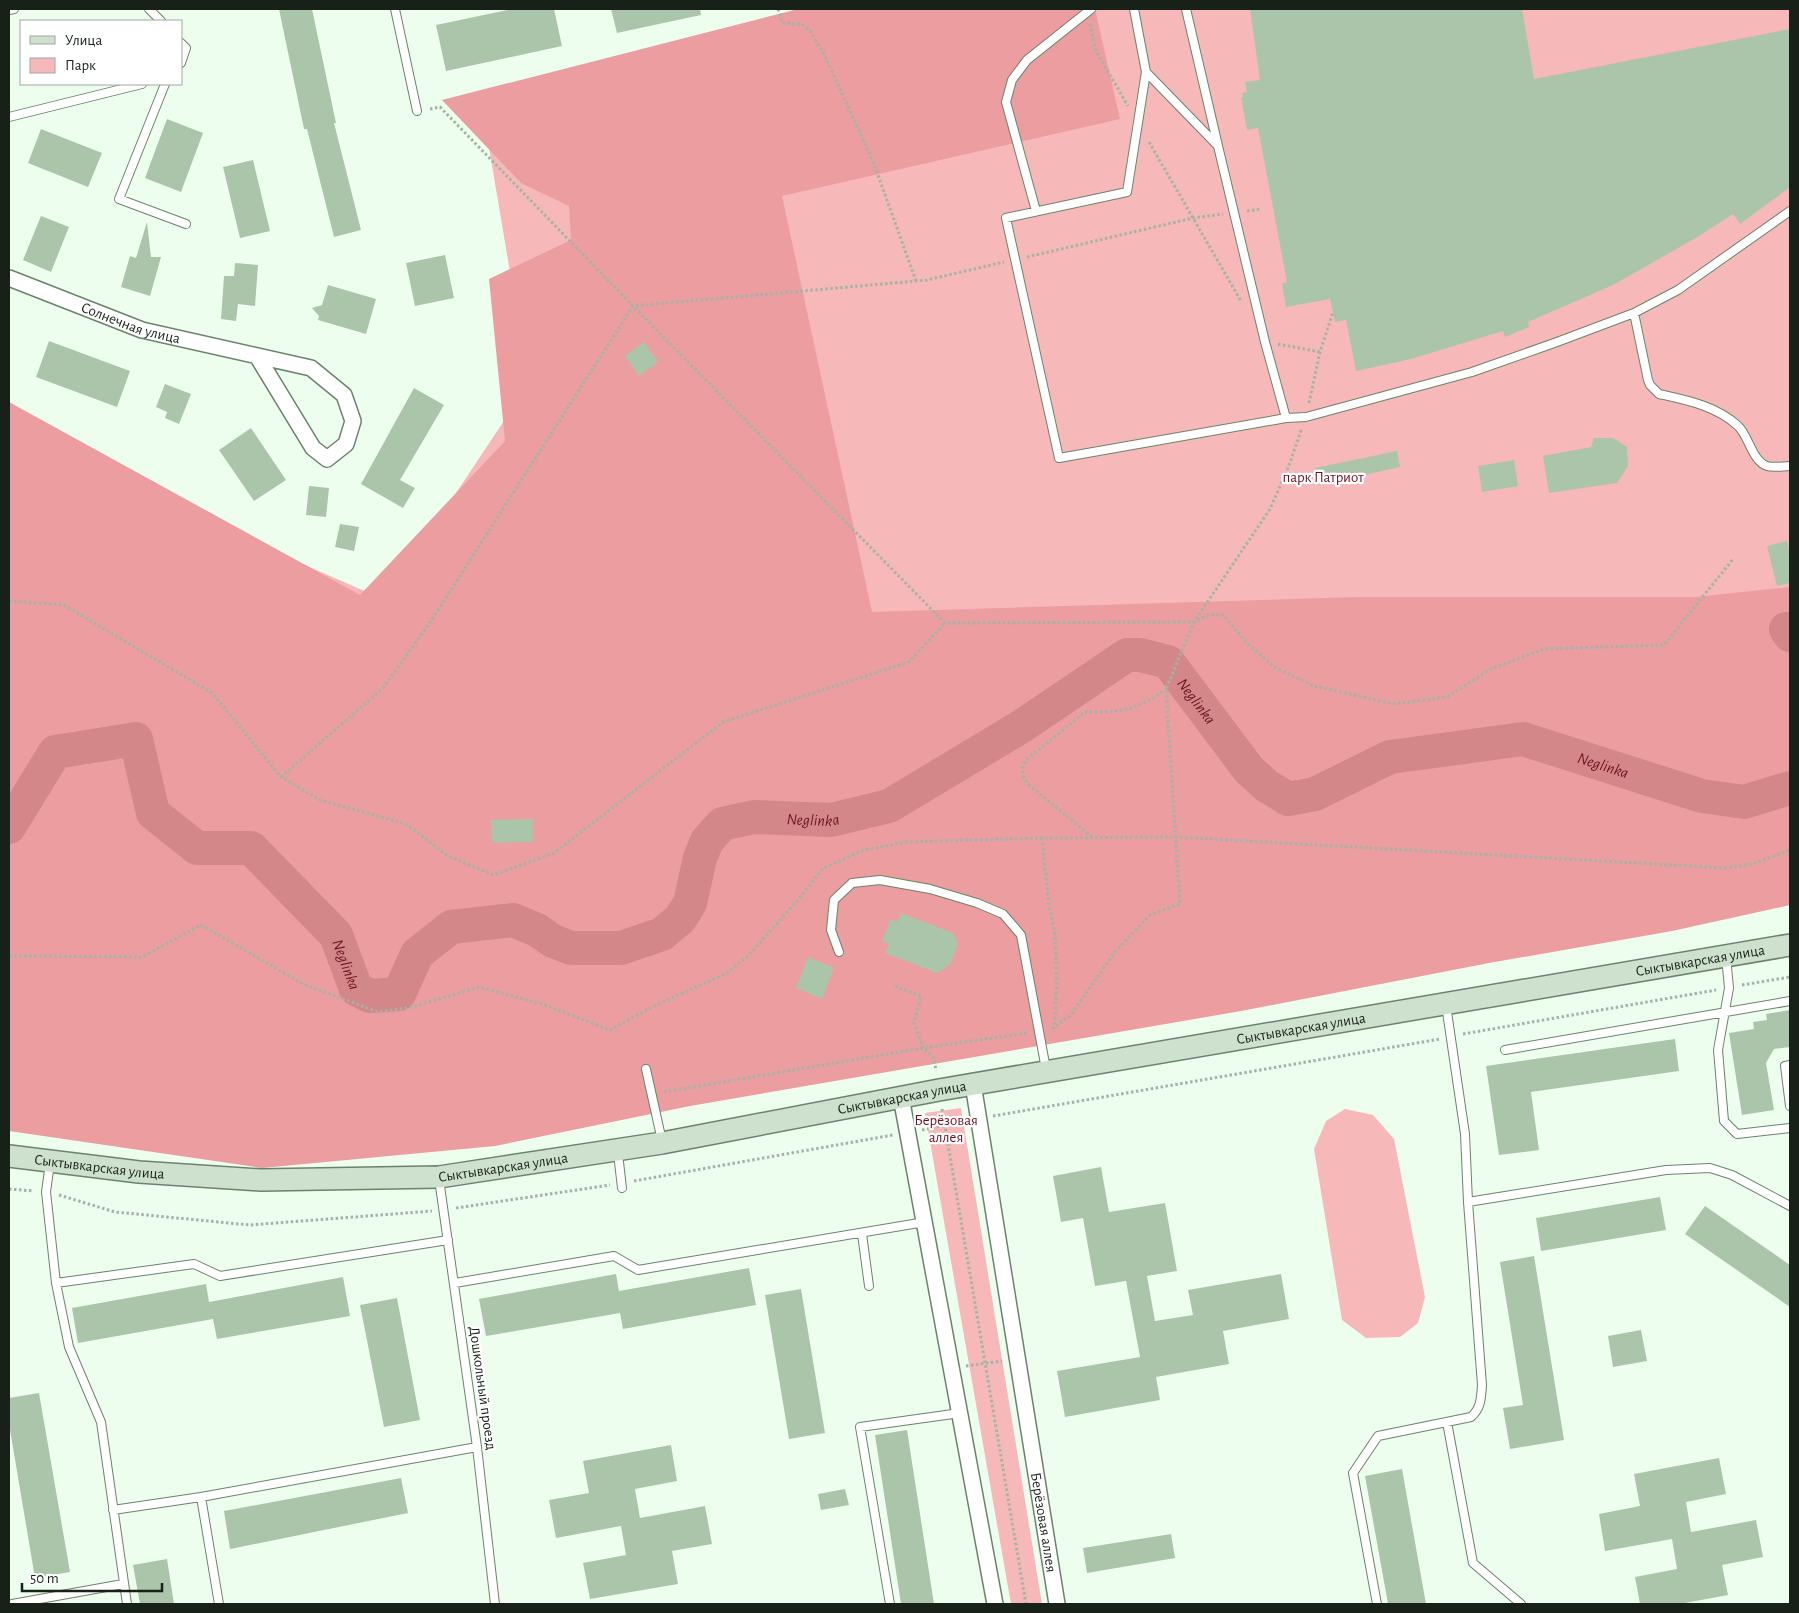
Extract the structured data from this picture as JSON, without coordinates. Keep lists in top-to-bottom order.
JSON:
{
  "streets": {
    "street": ["Солнечная улица", "Сыктывкарская улица", "Берёзовая аллея"],
    "lane": ["Дошкольный проезд"]
  },
  "crossings": [
    ["Сыктывкарская улица", "Дошкольный проезд"],
    ["Сыктывкарская улица", "Берёзовая аллея"]
  ],
  "water": ["Neglinka"],
  "parks": ["парк Патриот", "Берёзовая аллея"],
  "legend": ["Улица", "Парк"],
  "scale_bar": "50 m"
}
